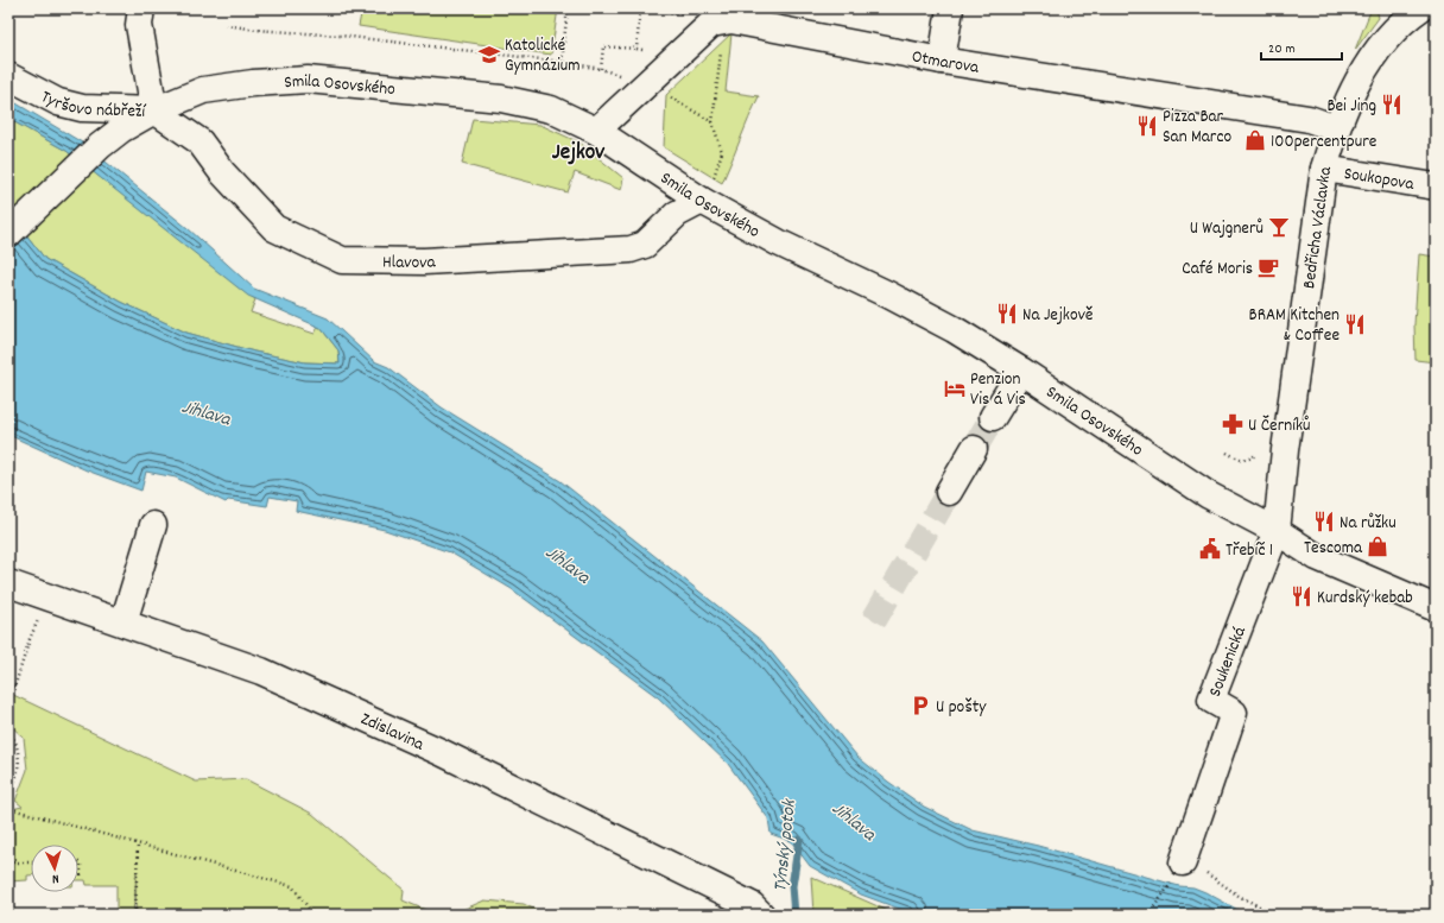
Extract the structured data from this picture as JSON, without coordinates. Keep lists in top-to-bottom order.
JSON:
{
  "streets": {
    "street": [
      "Otmarova",
      "Smila Osovského",
      "Tyršovo nábřeží",
      "Soukopova",
      "Bedřicha Václavka",
      "Hlavova",
      "Soukenická",
      "Zdislavina"
    ]
  },
  "crossings": [
    ["Otmarova", "Bedřicha Václavka"],
    ["Smila Osovského", "Tyršovo nábřeží"],
    ["Smila Osovského", "Bedřicha Václavka"],
    ["Smila Osovského", "Hlavova"],
    ["Smila Osovského", "Soukenická"],
    ["Tyršovo nábřeží", "Hlavova"],
    ["Soukopova", "Bedřicha Václavka"],
    ["Bedřicha Václavka", "Soukenická"]
  ],
  "districts": ["Jejkov"],
  "water": ["Jihlava", "Týnský potok"],
  "places": {
    "school or university": ["Katolické Gymnázium"],
    "restaurant": [
      "Bei Jing",
      "Pizza Bar San Marco",
      "Na Jejkově",
      "BRAM Kitchen & Coffee",
      "Na růžku",
      "Kurdský kebab"
    ],
    "shop": ["100percentpure", "Tescoma"],
    "bar": ["U Wajgnerů"],
    "cafe": ["Café Moris"],
    "hotel": ["Penzion Vis á Vis"],
    "pharmacy": ["U Černíků"],
    "public building": ["Třebíč 1"],
    "parking": ["U pošty"]
  },
  "scale_bar": "20 m",
  "north": "bottom"
}
